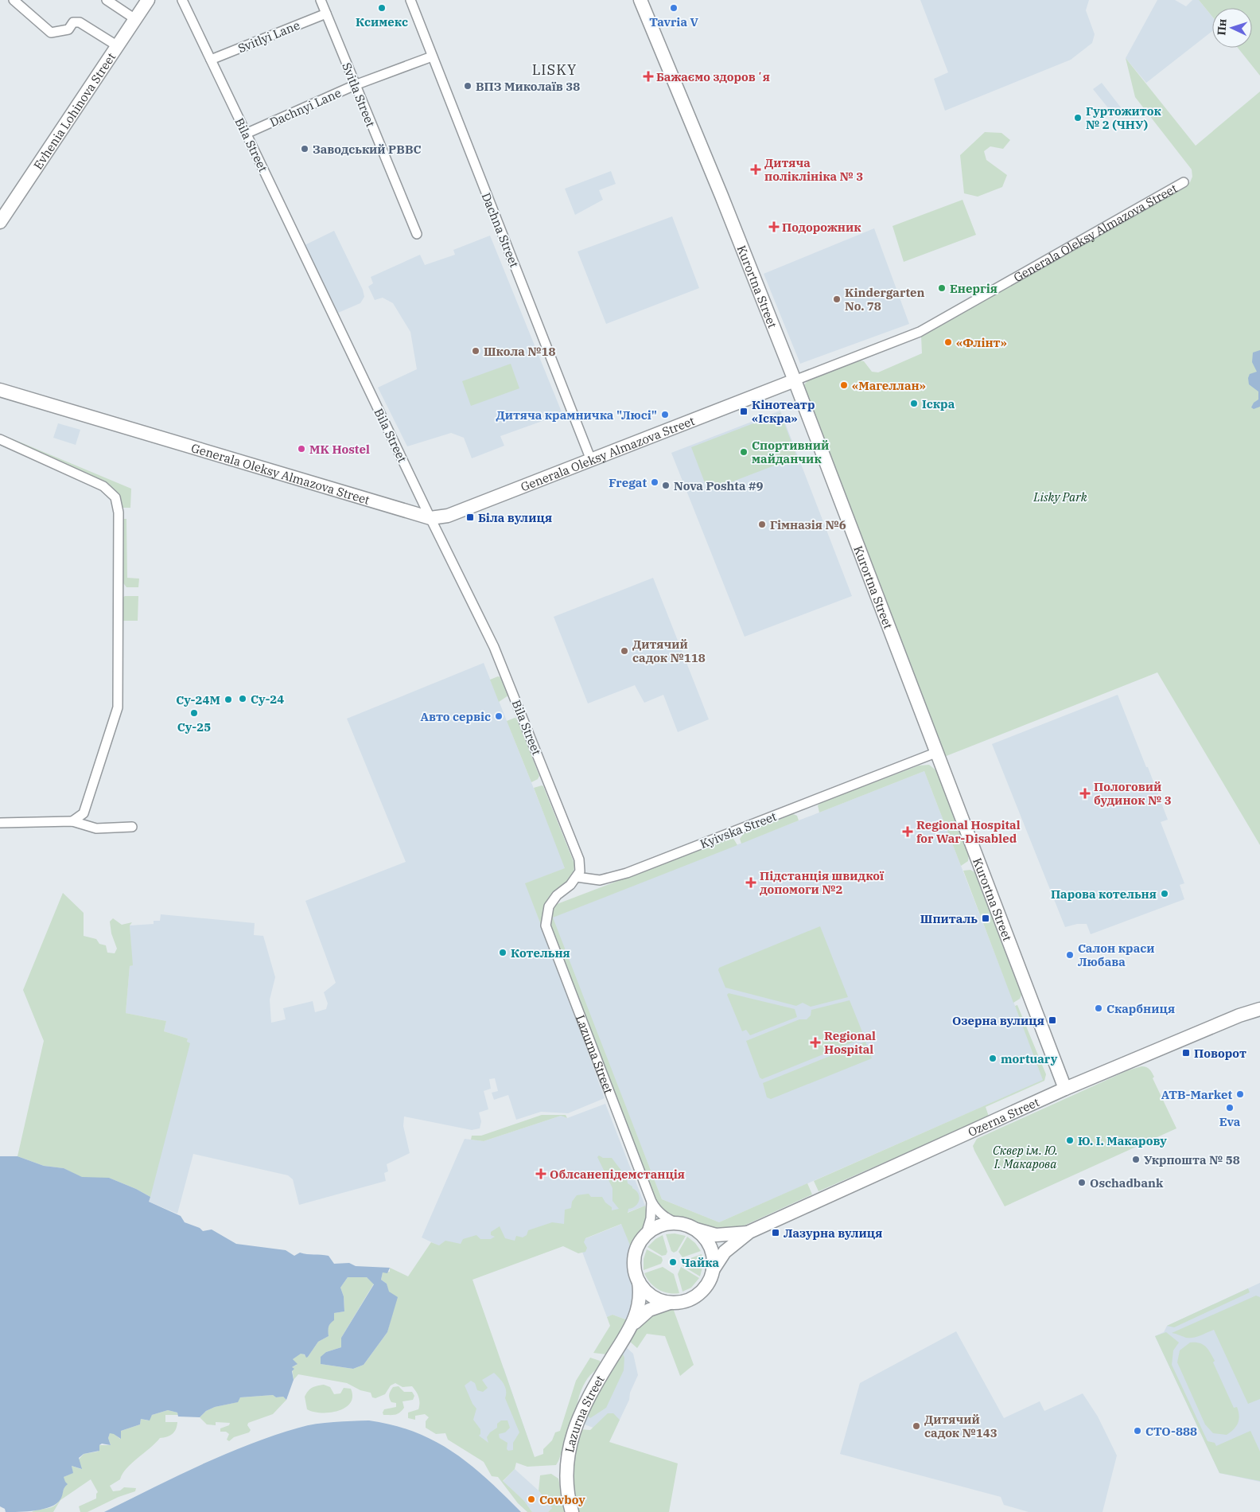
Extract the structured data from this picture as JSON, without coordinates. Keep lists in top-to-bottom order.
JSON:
{
  "streets": {
    "street": [
      "Svitlyi Lane",
      "Svitla Street",
      "Dachnyi Lane",
      "Evhenia Lohinova Street",
      "Bila Street",
      "Dachna Street",
      "Generala Oleksy Almazova Street",
      "Kurortna Street",
      "Kyivska Street",
      "Lazurna Street",
      "Ozerna Street"
    ]
  },
  "crossings": [
    ["Svitlyi Lane", "Svitla Street"],
    ["Svitlyi Lane", "Bila Street"],
    ["Svitla Street", "Dachnyi Lane"],
    ["Dachnyi Lane", "Bila Street"],
    ["Dachnyi Lane", "Dachna Street"],
    ["Bila Street", "Generala Oleksy Almazova Street"],
    ["Bila Street", "Kyivska Street"],
    ["Bila Street", "Lazurna Street"],
    ["Dachna Street", "Generala Oleksy Almazova Street"],
    ["Generala Oleksy Almazova Street", "Kurortna Street"],
    ["Kurortna Street", "Kyivska Street"],
    ["Kurortna Street", "Ozerna Street"],
    ["Kyivska Street", "Lazurna Street"],
    ["Lazurna Street", "Ozerna Street"]
  ],
  "districts": ["LISKY"],
  "parks": ["Lisky Park", "Сквер ім. Ю. І. Макарова"],
  "places": {
    "other": [
      "Ксимекс",
      "Tavria V",
      "ВПЗ Миколаїв 38",
      "Гуртожиток № 2 (ЧНУ)",
      "Заводський РВВС",
      "Енергія",
      "Kindergarten No. 78",
      "«Флінт»",
      "Школа №18",
      "«Магеллан»",
      "Іскра",
      "Дитяча крамничка \"Люсі\"",
      "MK Hostel",
      "Спортивний майданчик",
      "Fregat",
      "Nova Poshta #9",
      "Гімназія №6",
      "Дитячий садок №118",
      "Су-24",
      "Су-24М",
      "Су-25",
      "Авто сервіс",
      "Парова котельня",
      "Котельня",
      "Салон краси Любава",
      "Скарбниця",
      "mortuary",
      "ATB-Market",
      "Eva",
      "Ю. І. Макарову",
      "Укрпошта № 58",
      "Oschadbank",
      "Чайка",
      "Дитячий садок №143",
      "СТО-888",
      "Cowboy"
    ],
    "health": [
      "Бажаємо здоровʼя",
      "Дитяча поліклініка № 3",
      "Подорожник",
      "Пологовий будинок № 3",
      "Regional Hospital for War-Disabled",
      "Підстанція швидкої допомоги №2",
      "Regional Hospital",
      "Облсанепідемстанція"
    ],
    "transit": [
      "Кінотеатр «Іскра»",
      "Біла вулиця",
      "Шпиталь",
      "Озерна вулиця",
      "Поворот",
      "Лазурна вулиця"
    ]
  },
  "north": "left"
}
